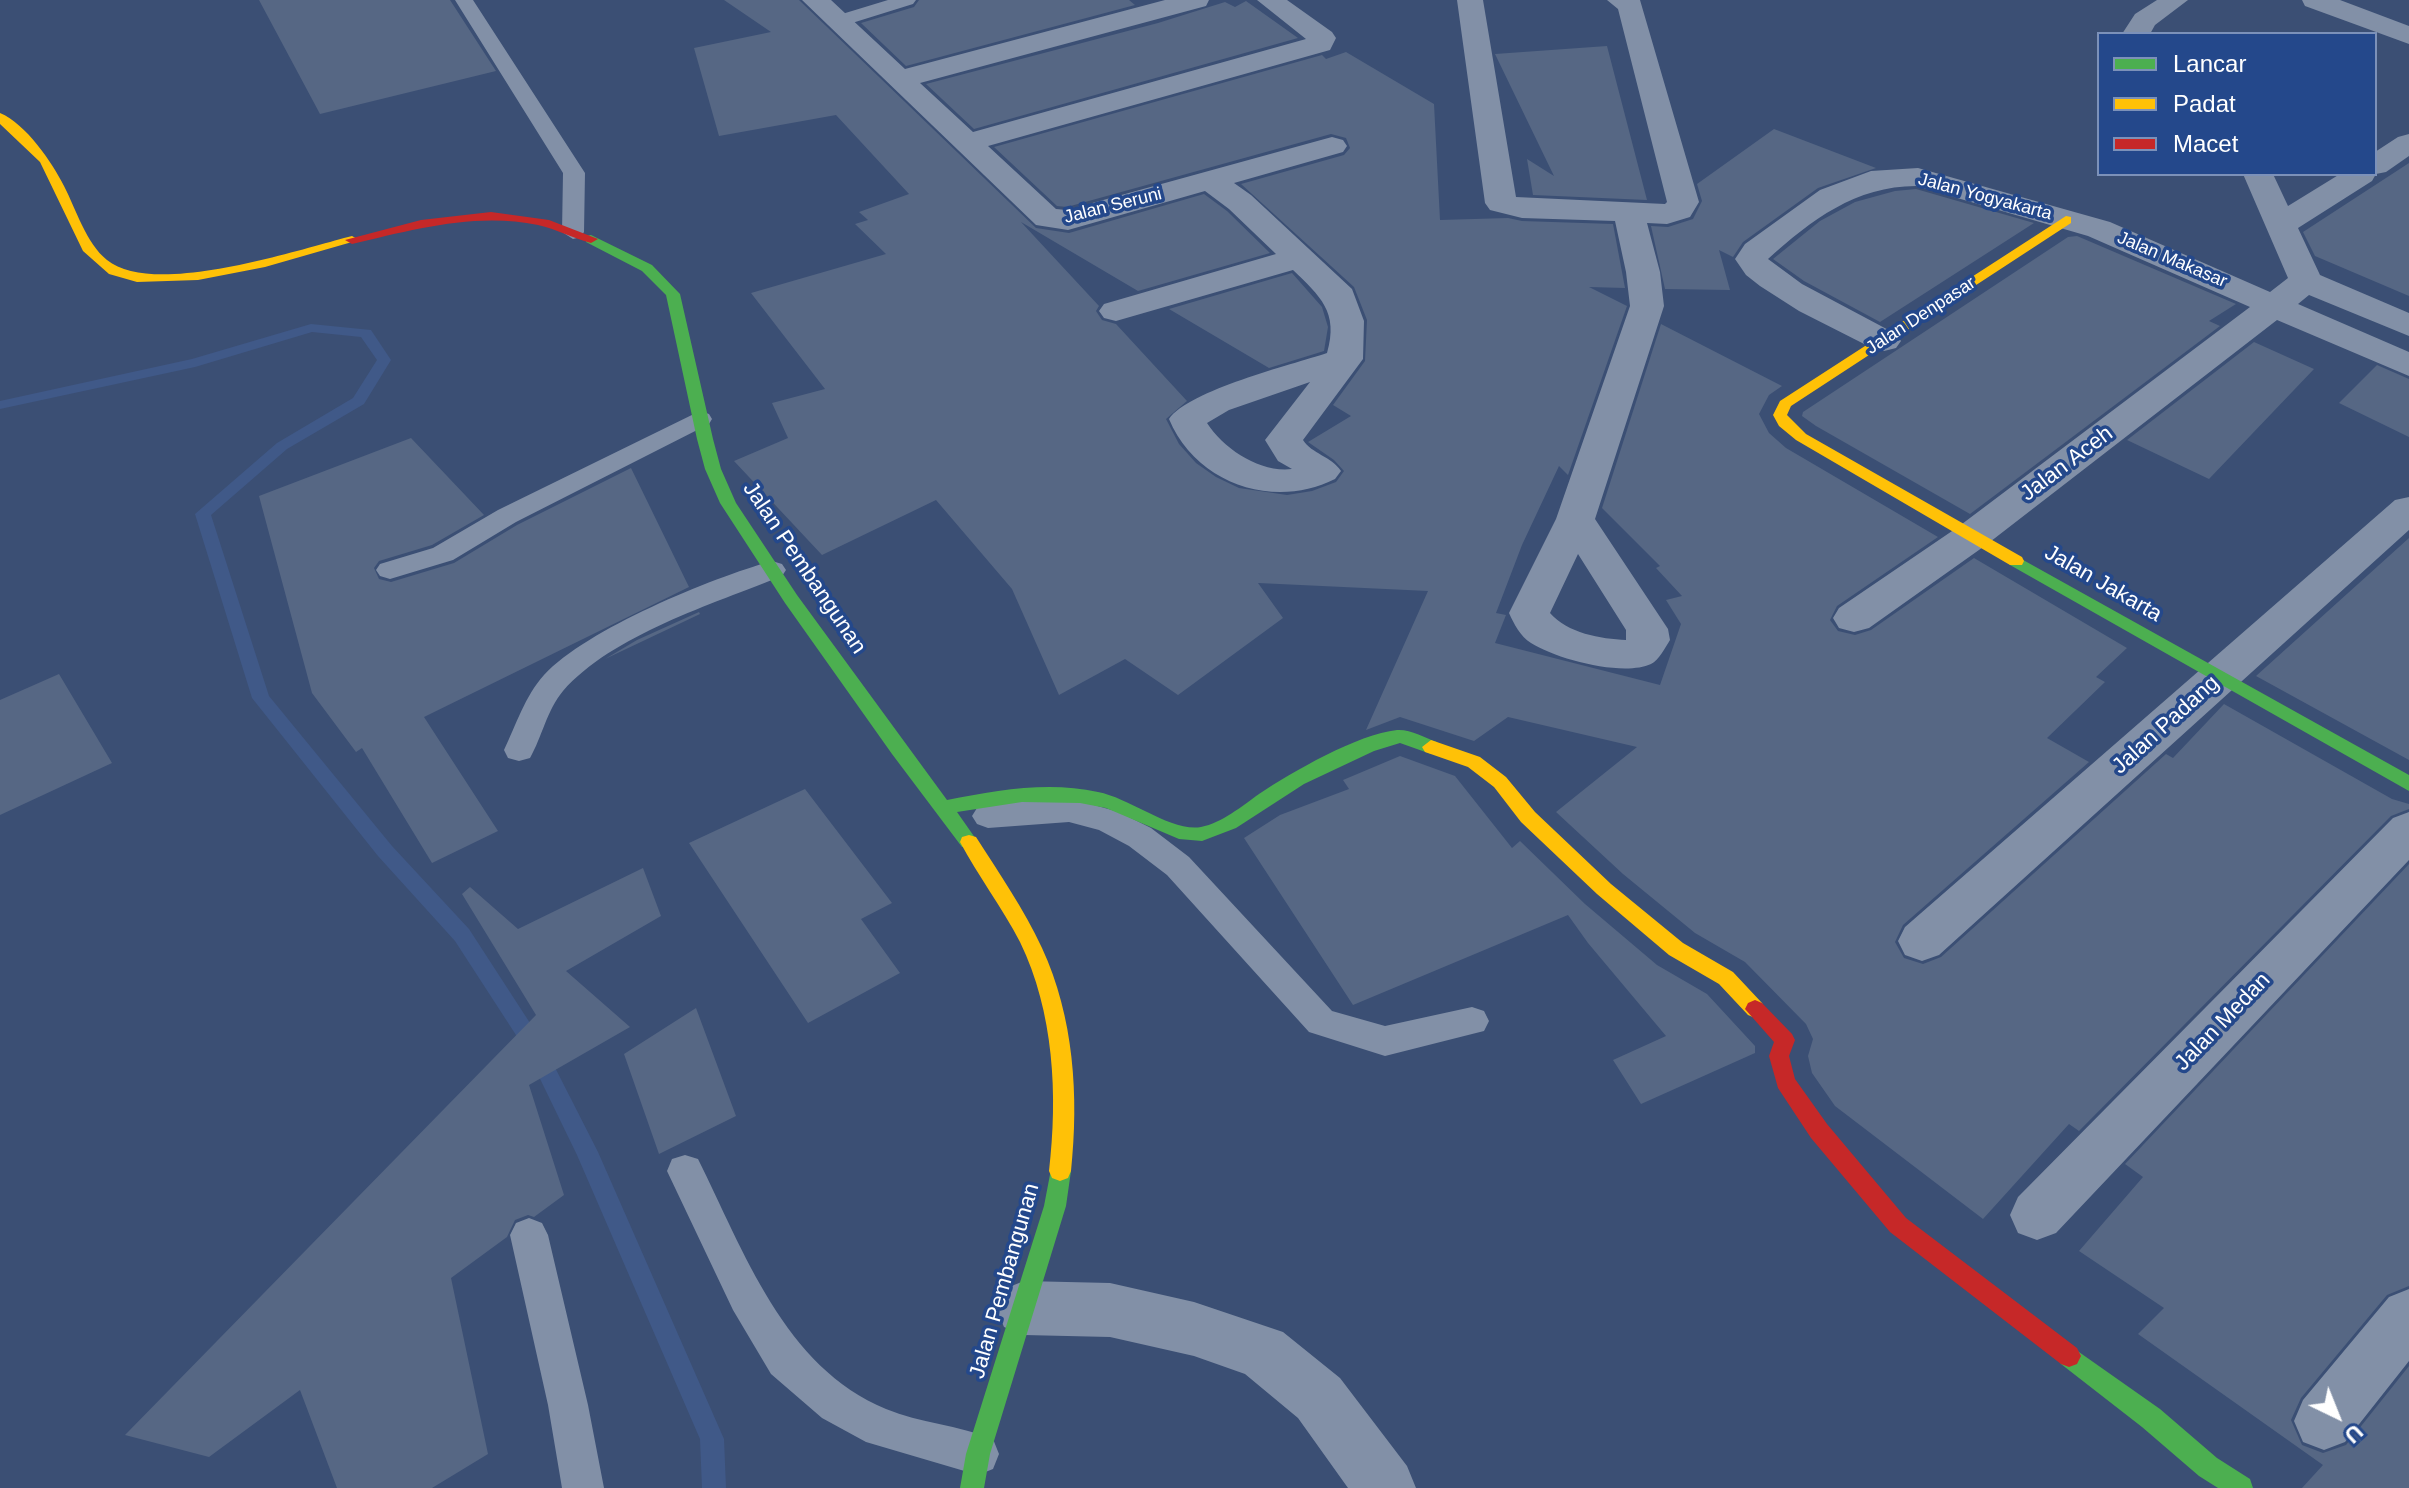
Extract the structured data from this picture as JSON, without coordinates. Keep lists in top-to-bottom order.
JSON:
{
  "streets": {
    "street": [
      "Jalan Yogyakarta",
      "Jalan Seruni",
      "Jalan Makasar",
      "Jalan Denpasar",
      "Jalan Aceh",
      "Jalan Pembangunan",
      "Jalan Jakarta",
      "Jalan Padang",
      "Jalan Medan"
    ]
  },
  "crossings": [
    ["Jalan Yogyakarta", "Jalan Makasar"],
    ["Jalan Yogyakarta", "Jalan Denpasar"],
    ["Jalan Makasar", "Jalan Denpasar"],
    ["Jalan Makasar", "Jalan Aceh"],
    ["Jalan Denpasar", "Jalan Jakarta"],
    ["Jalan Aceh", "Jalan Jakarta"],
    ["Jalan Jakarta", "Jalan Padang"]
  ],
  "legend": ["Lancar", "Padat", "Macet"],
  "north": "bottom right"
}
